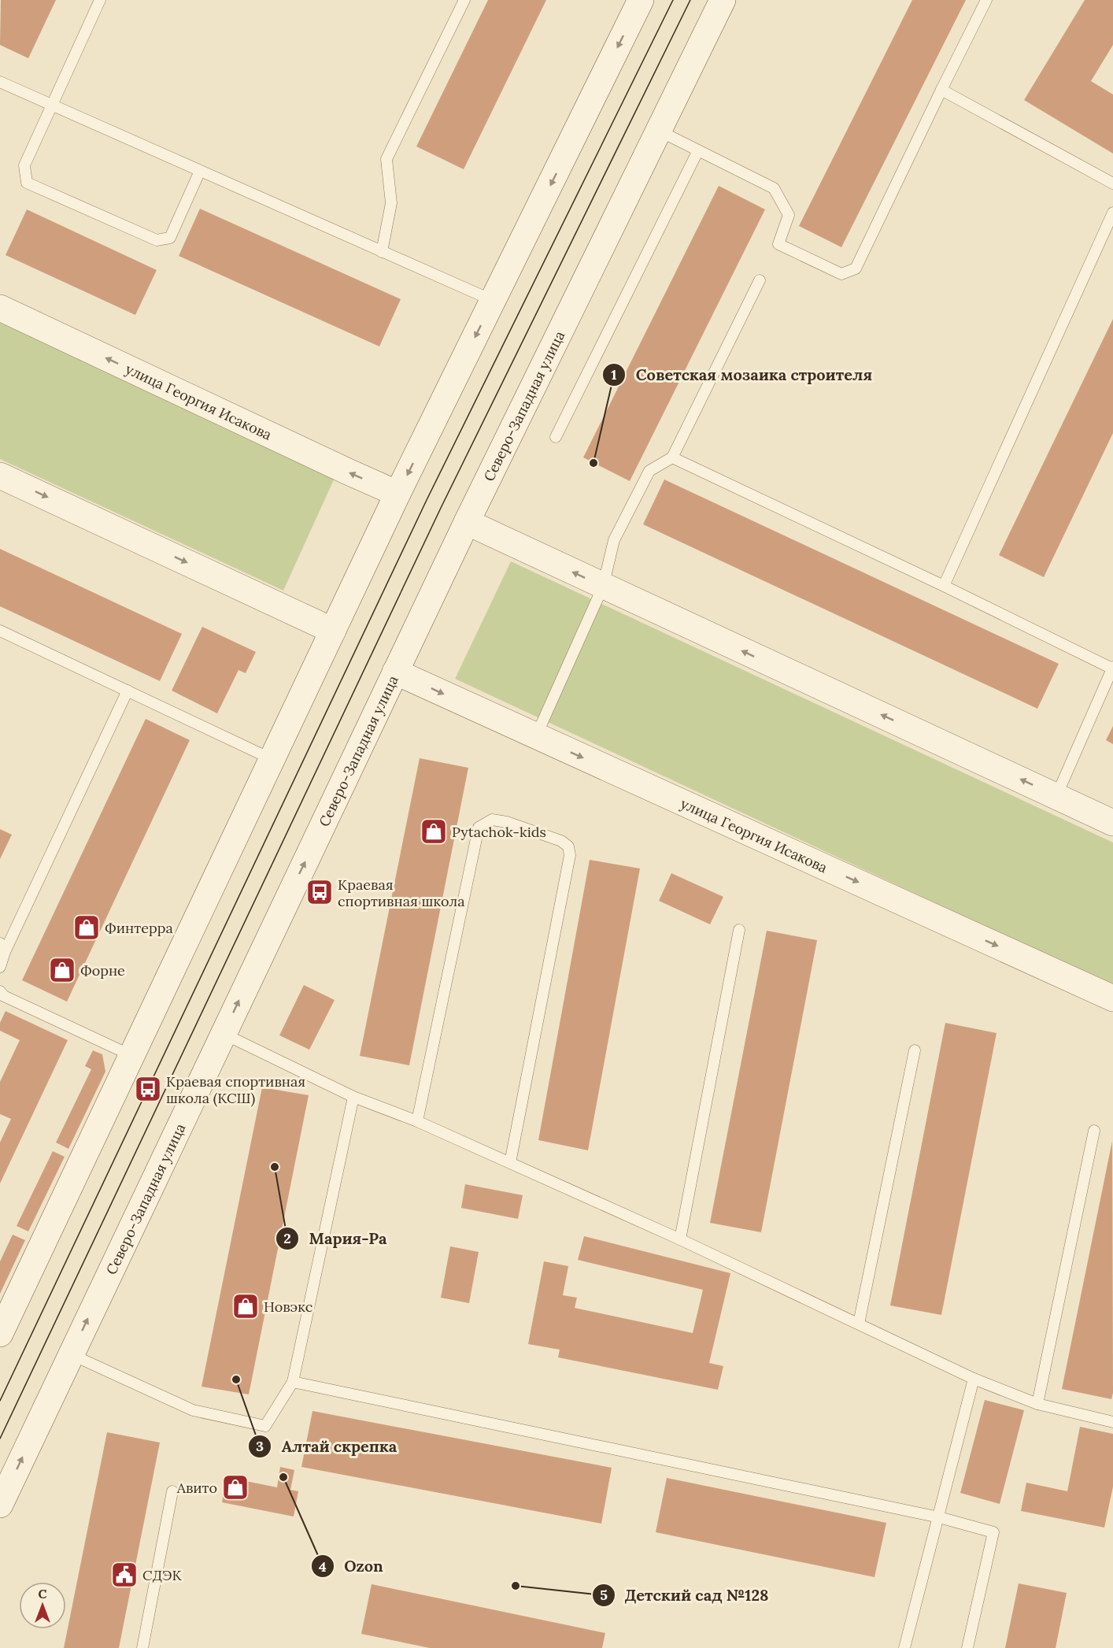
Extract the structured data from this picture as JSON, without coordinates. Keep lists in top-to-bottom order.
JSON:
{
  "streets": {
    "main road": ["улица Георгия Исакова", "Северо-Западная улица"]
  },
  "crossings": [
    ["улица Георгия Исакова", "Северо-Западная улица"]
  ],
  "places": {
    "other": [
      "Советская мозаика строителя",
      "Мария-Ра",
      "Алтай скрепка",
      "Ozon",
      "Детский сад №128"
    ],
    "shop": [
      "Pytachok-kids",
      "Финтерра",
      "Форне",
      "Новэкс",
      "Авито"
    ],
    "bus stop": ["Краевая спортивная школа", "Краевая спортивная школа (КСШ)"],
    "public building": ["СДЭК"]
  },
  "north": "top"
}
